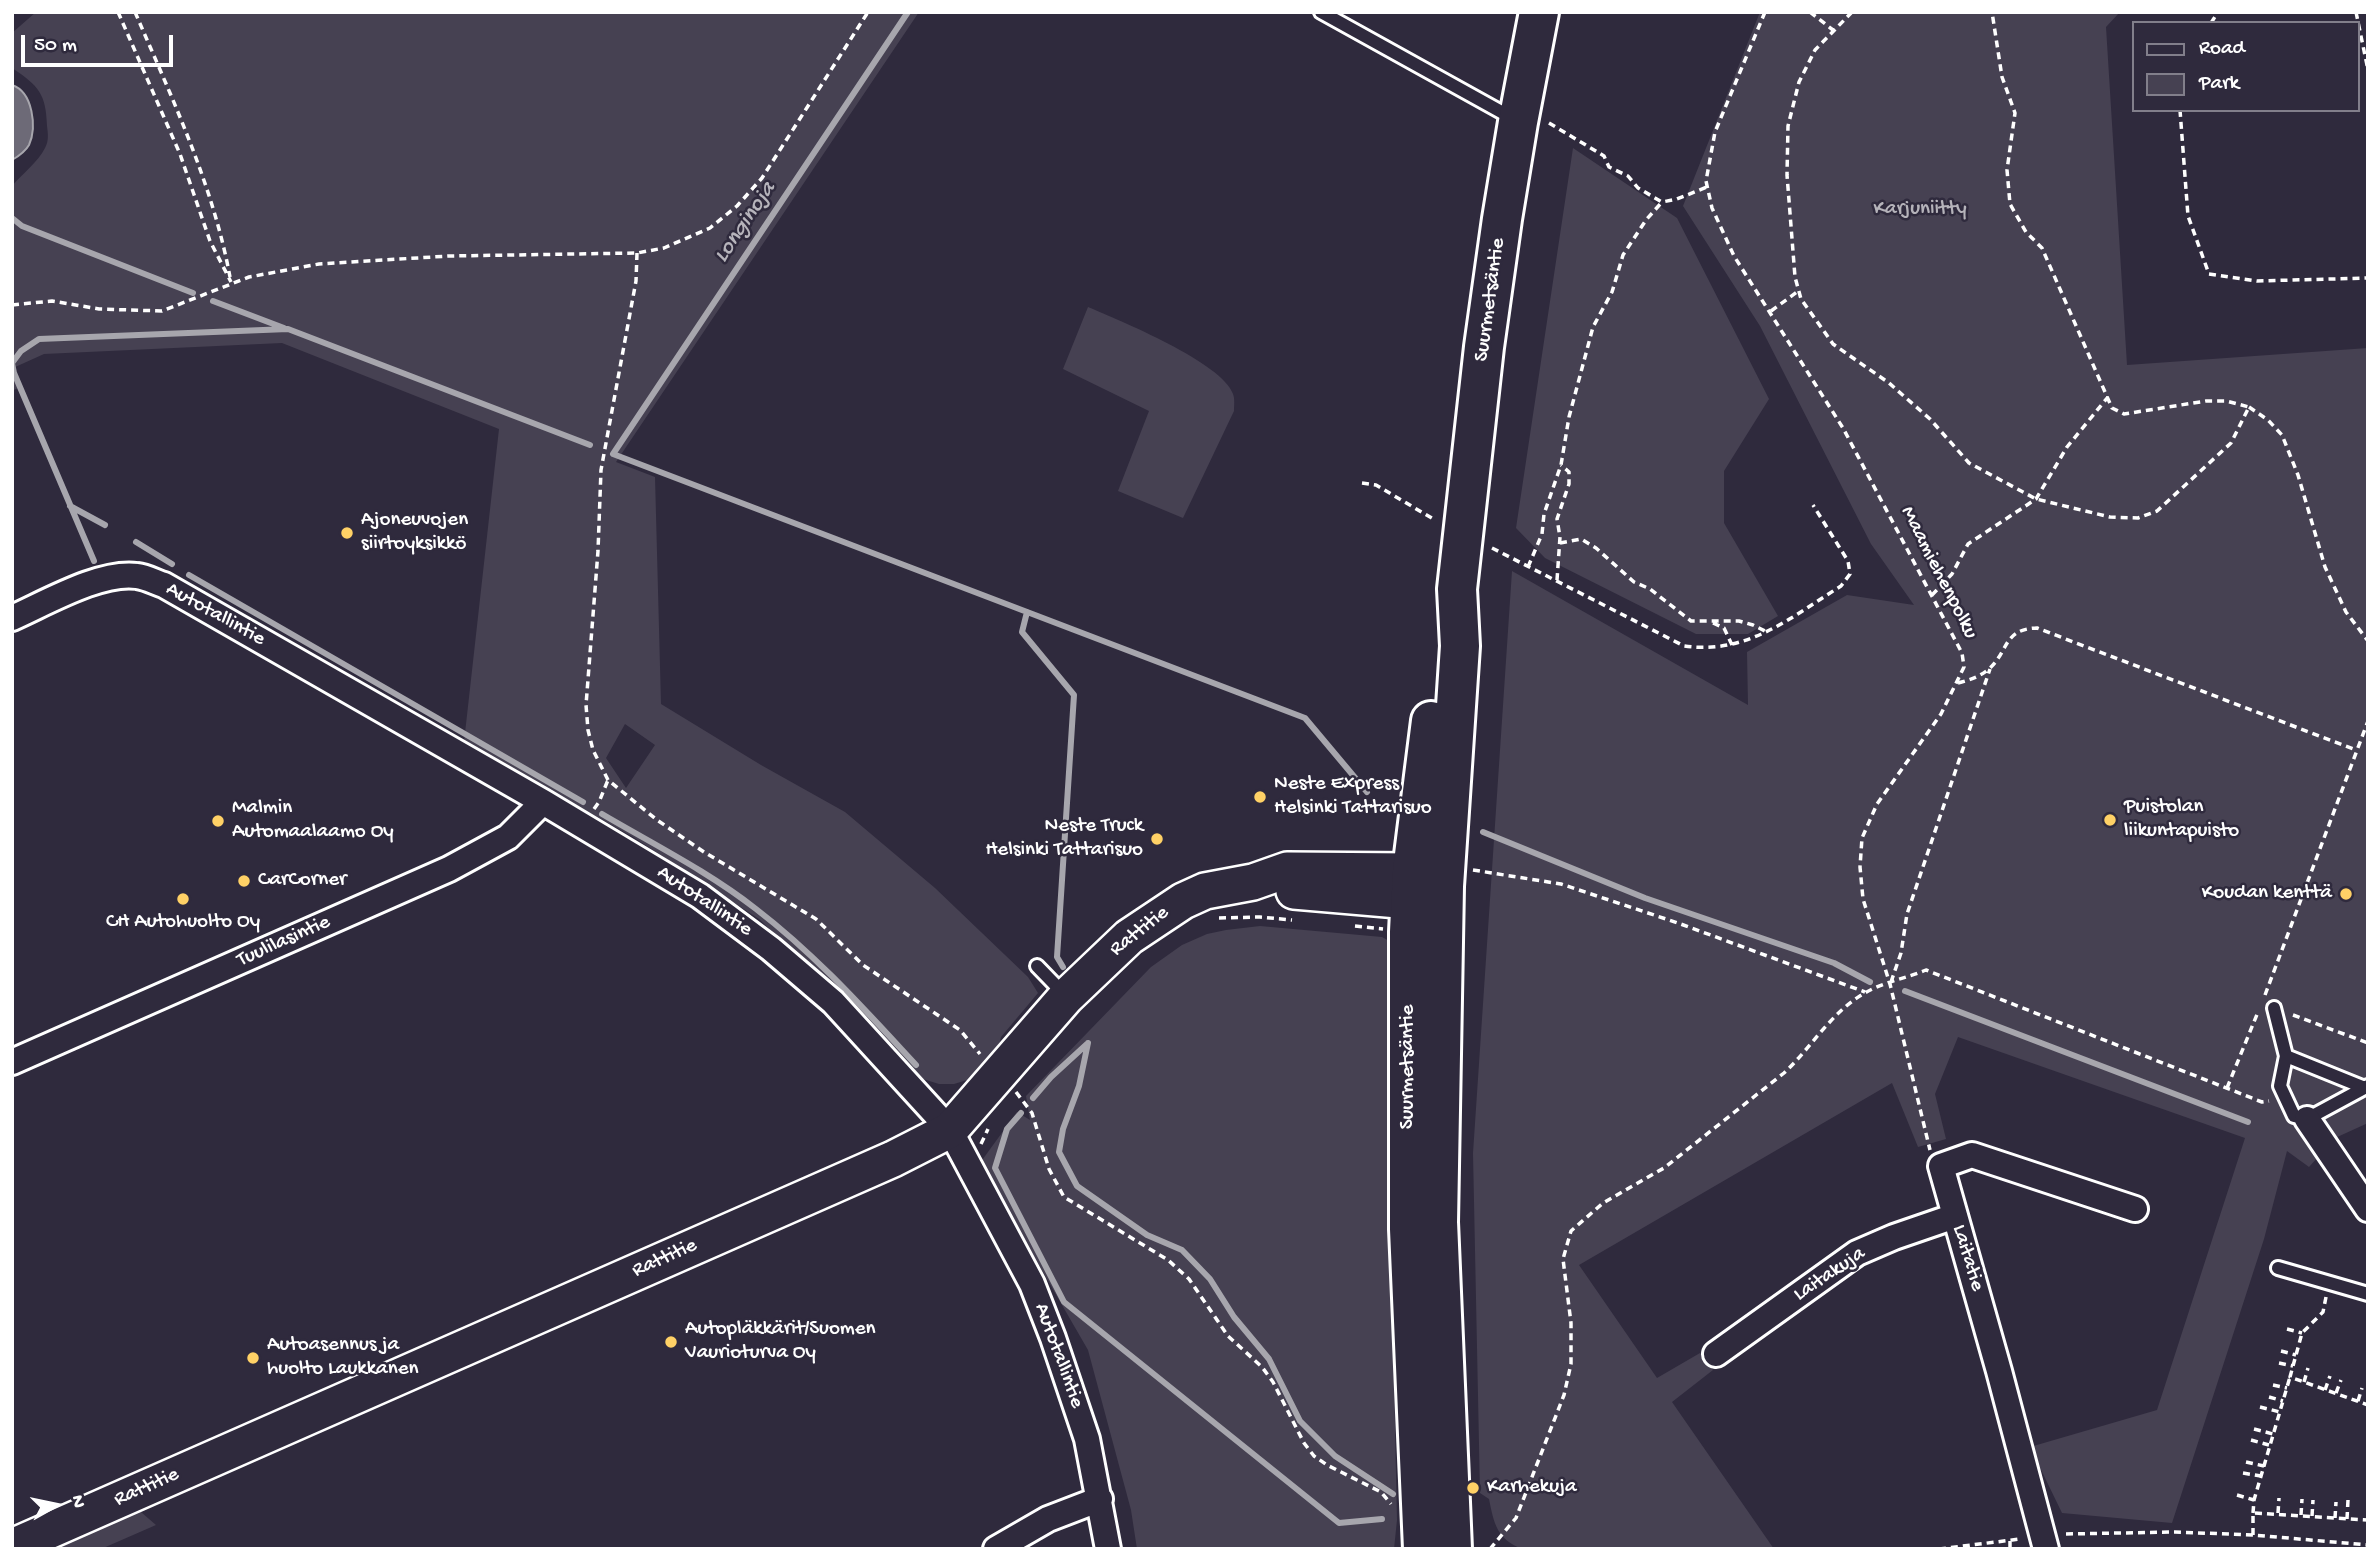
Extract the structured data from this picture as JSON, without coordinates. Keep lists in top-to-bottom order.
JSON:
{
  "streets": {
    "main road": ["Suurmetsäntie"],
    "street": [
      "Autotallintie",
      "Rattitie",
      "Tuulilasintie",
      "Laitatie",
      "Laitakuja"
    ],
    "path": ["Maamiehenpolku"]
  },
  "crossings": [
    ["Suurmetsäntie", "Rattitie"],
    ["Maamiehenpolku", "Laitatie"],
    ["Autotallintie", "Rattitie"],
    ["Autotallintie", "Tuulilasintie"],
    ["Laitatie", "Laitakuja"]
  ],
  "water": ["Longinoja"],
  "parks": ["Karjuniitty"],
  "places": [
    "Ajoneuvojen siirtoyksikkö",
    "Neste Express Helsinki Tattarisuo",
    "Puistolan liikuntapuisto",
    "Malmin Automaalaamo Oy",
    "Neste Truck Helsinki Tattarisuo",
    "CarCorner",
    "Koudan kenttä",
    "CH Autohuolto Oy",
    "Autopläkkärit/Suomen Vaurioturva Oy",
    "Autoasennus ja huolto Laukkanen",
    "Karhekuja"
  ],
  "legend": ["Road", "Park"],
  "scale_bar": "50 m",
  "north": "right"
}
